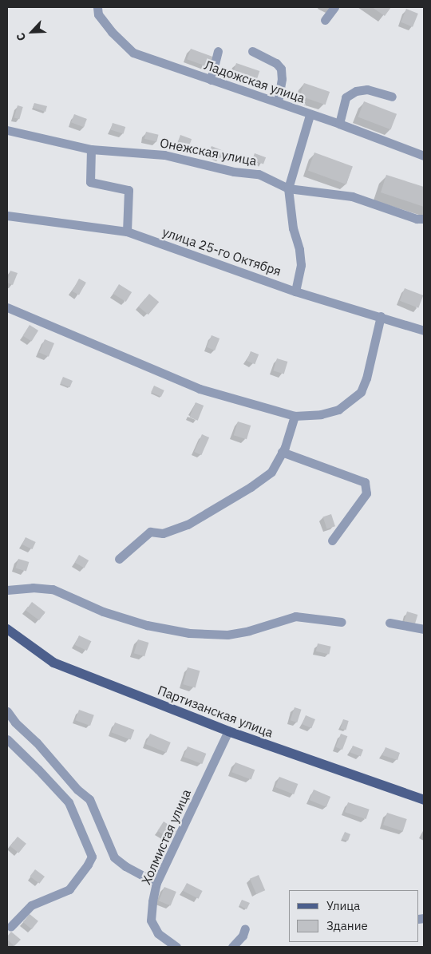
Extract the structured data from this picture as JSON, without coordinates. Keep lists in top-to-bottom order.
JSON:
{
  "streets": {
    "main road": ["Партизанская улица"],
    "street": [
      "Ладожская улица",
      "Онежская улица",
      "улица 25-го Октября",
      "Холмистая улица"
    ]
  },
  "crossings": [
    ["Партизанская улица", "Холмистая улица"]
  ],
  "legend": ["Улица", "Здание"],
  "north": "bottom left"
}
